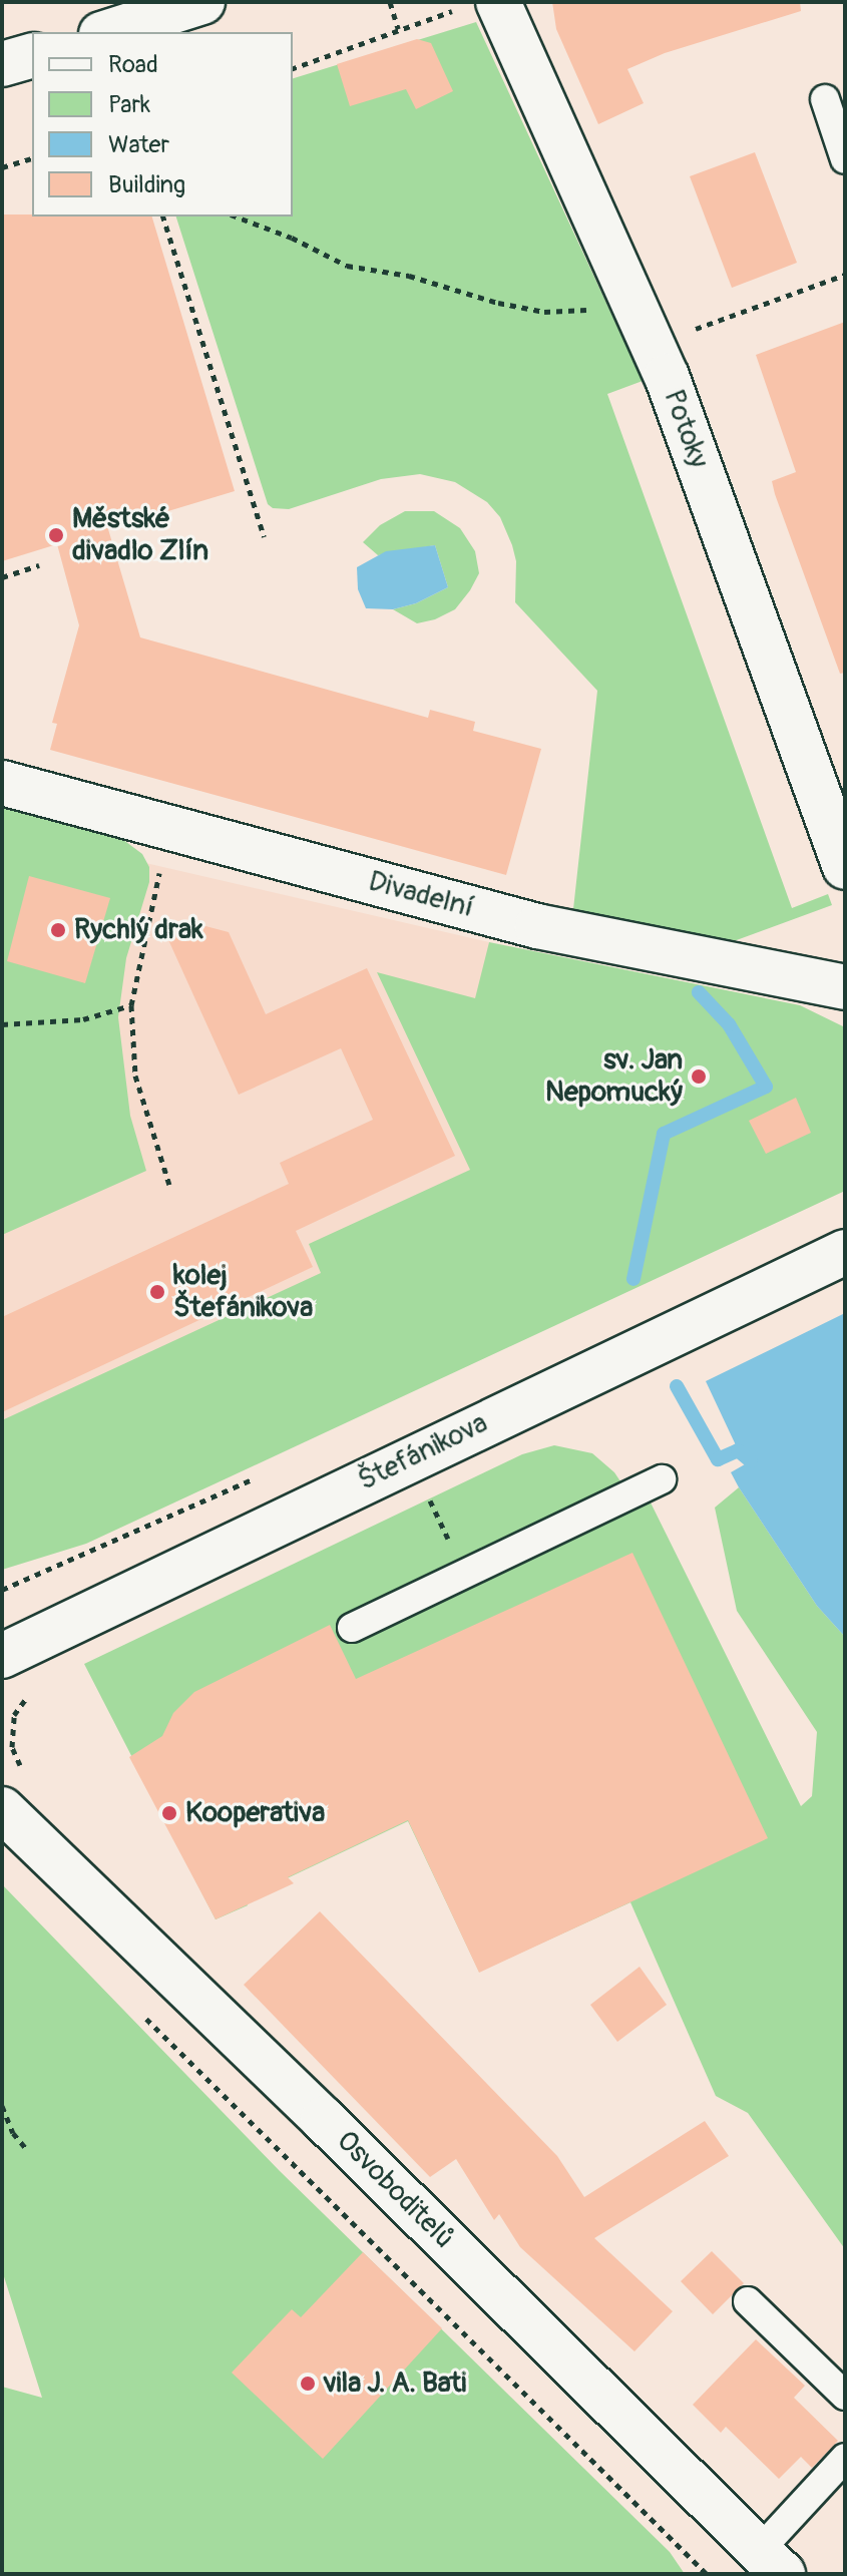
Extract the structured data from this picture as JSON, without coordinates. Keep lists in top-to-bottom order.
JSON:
{
  "streets": {
    "street": [
      "Potoky",
      "Divadelní",
      "Štefánikova",
      "Osvoboditelů"
    ]
  },
  "places": [
    "Městské divadlo Zlín",
    "Rychlý drak",
    "sv. Jan Nepomucký",
    "kolej Štefánikova",
    "Kooperativa",
    "vila J. A. Bati"
  ],
  "legend": [
    "Road",
    "Park",
    "Water",
    "Building"
  ]
}
